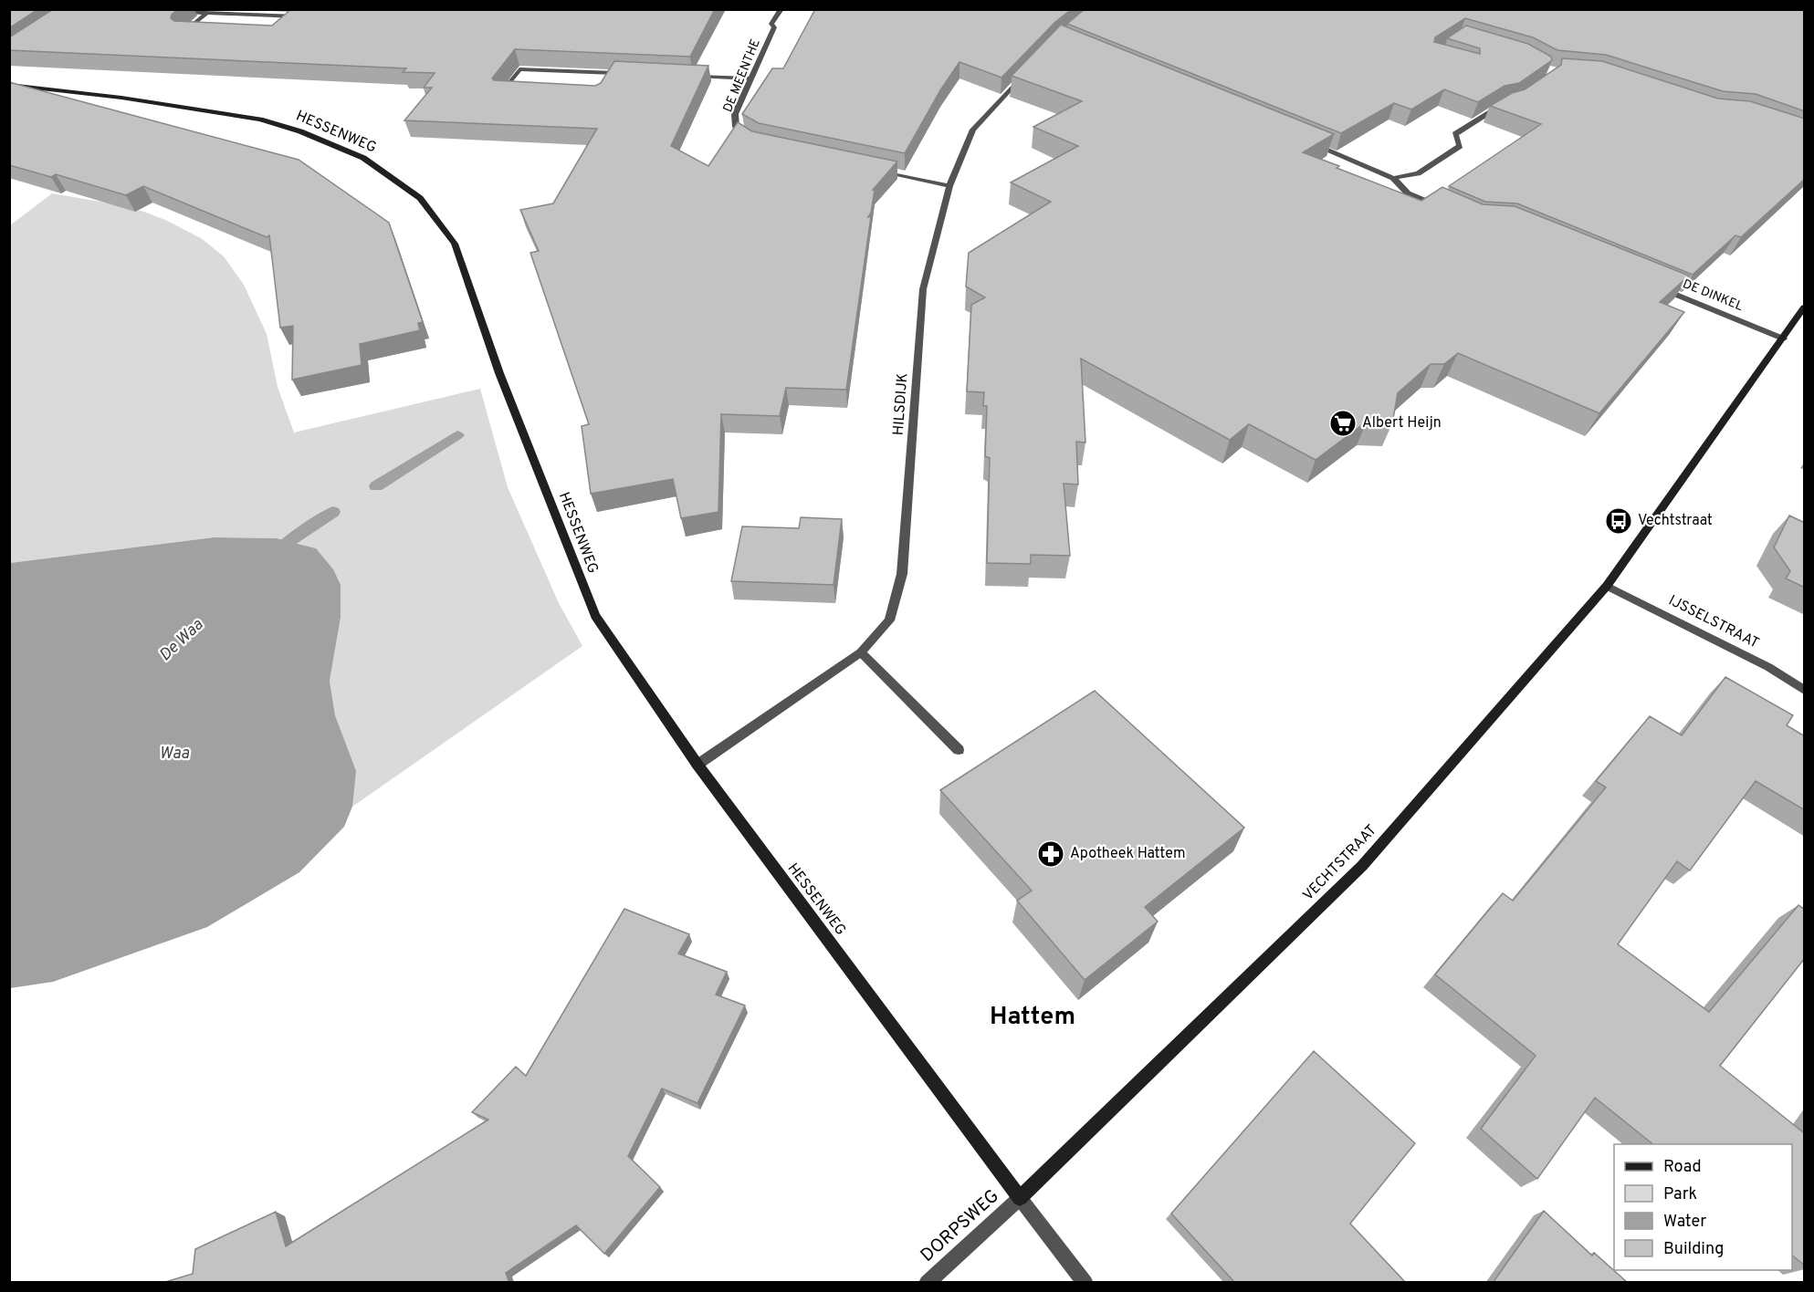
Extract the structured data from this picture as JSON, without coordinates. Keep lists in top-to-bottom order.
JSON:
{
  "streets": {
    "main road": ["HESSENWEG", "VECHTSTRAAT"],
    "street": [
      "DE MEENTHE",
      "DE DINKEL",
      "HILSDIJK",
      "IJSSELSTRAAT",
      "DORPSWEG"
    ]
  },
  "crossings": [
    ["HESSENWEG", "HILSDIJK"],
    ["HESSENWEG", "VECHTSTRAAT"],
    ["HESSENWEG", "DORPSWEG"],
    ["DE DINKEL", "VECHTSTRAAT"],
    ["IJSSELSTRAAT", "VECHTSTRAAT"],
    ["VECHTSTRAAT", "DORPSWEG"]
  ],
  "districts": ["Hattem"],
  "water": ["De Waa", "Waa"],
  "places": {
    "supermarket": ["Albert Heijn"],
    "bus stop": ["Vechtstraat"],
    "pharmacy": ["Apotheek Hattem"]
  },
  "legend": [
    "Road",
    "Park",
    "Water",
    "Building"
  ]
}
